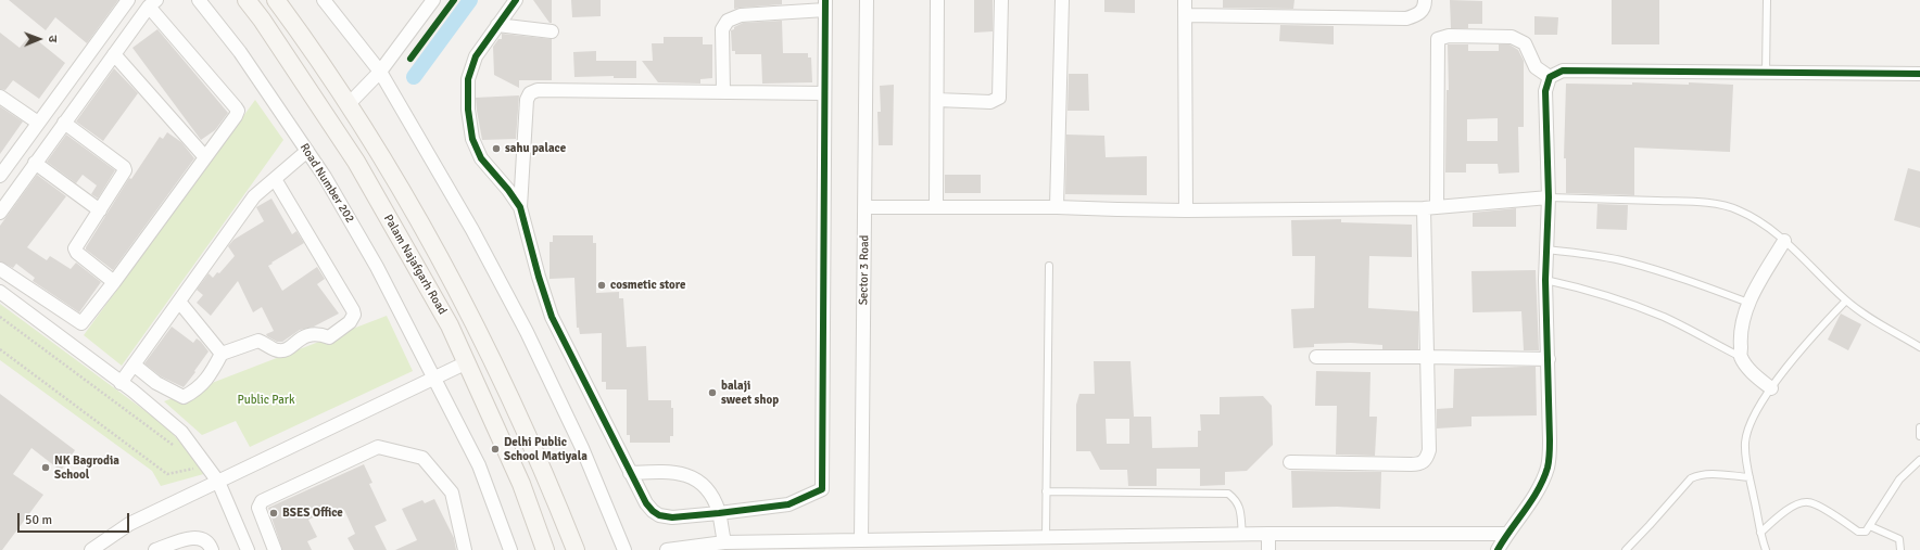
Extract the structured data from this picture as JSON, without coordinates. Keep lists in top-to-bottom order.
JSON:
{
  "streets": {
    "main road": ["Palam Najafgarh Road"],
    "street": ["Road Number 202", "Sector 3 Road"]
  },
  "parks": ["Public Park"],
  "places": [
    "sahu palace",
    "cosmetic store",
    "balaji sweet shop",
    "Delhi Public School Matiyala",
    "NK Bagrodia School",
    "BSES Office"
  ],
  "scale_bar": "50 m",
  "north": "right"
}
